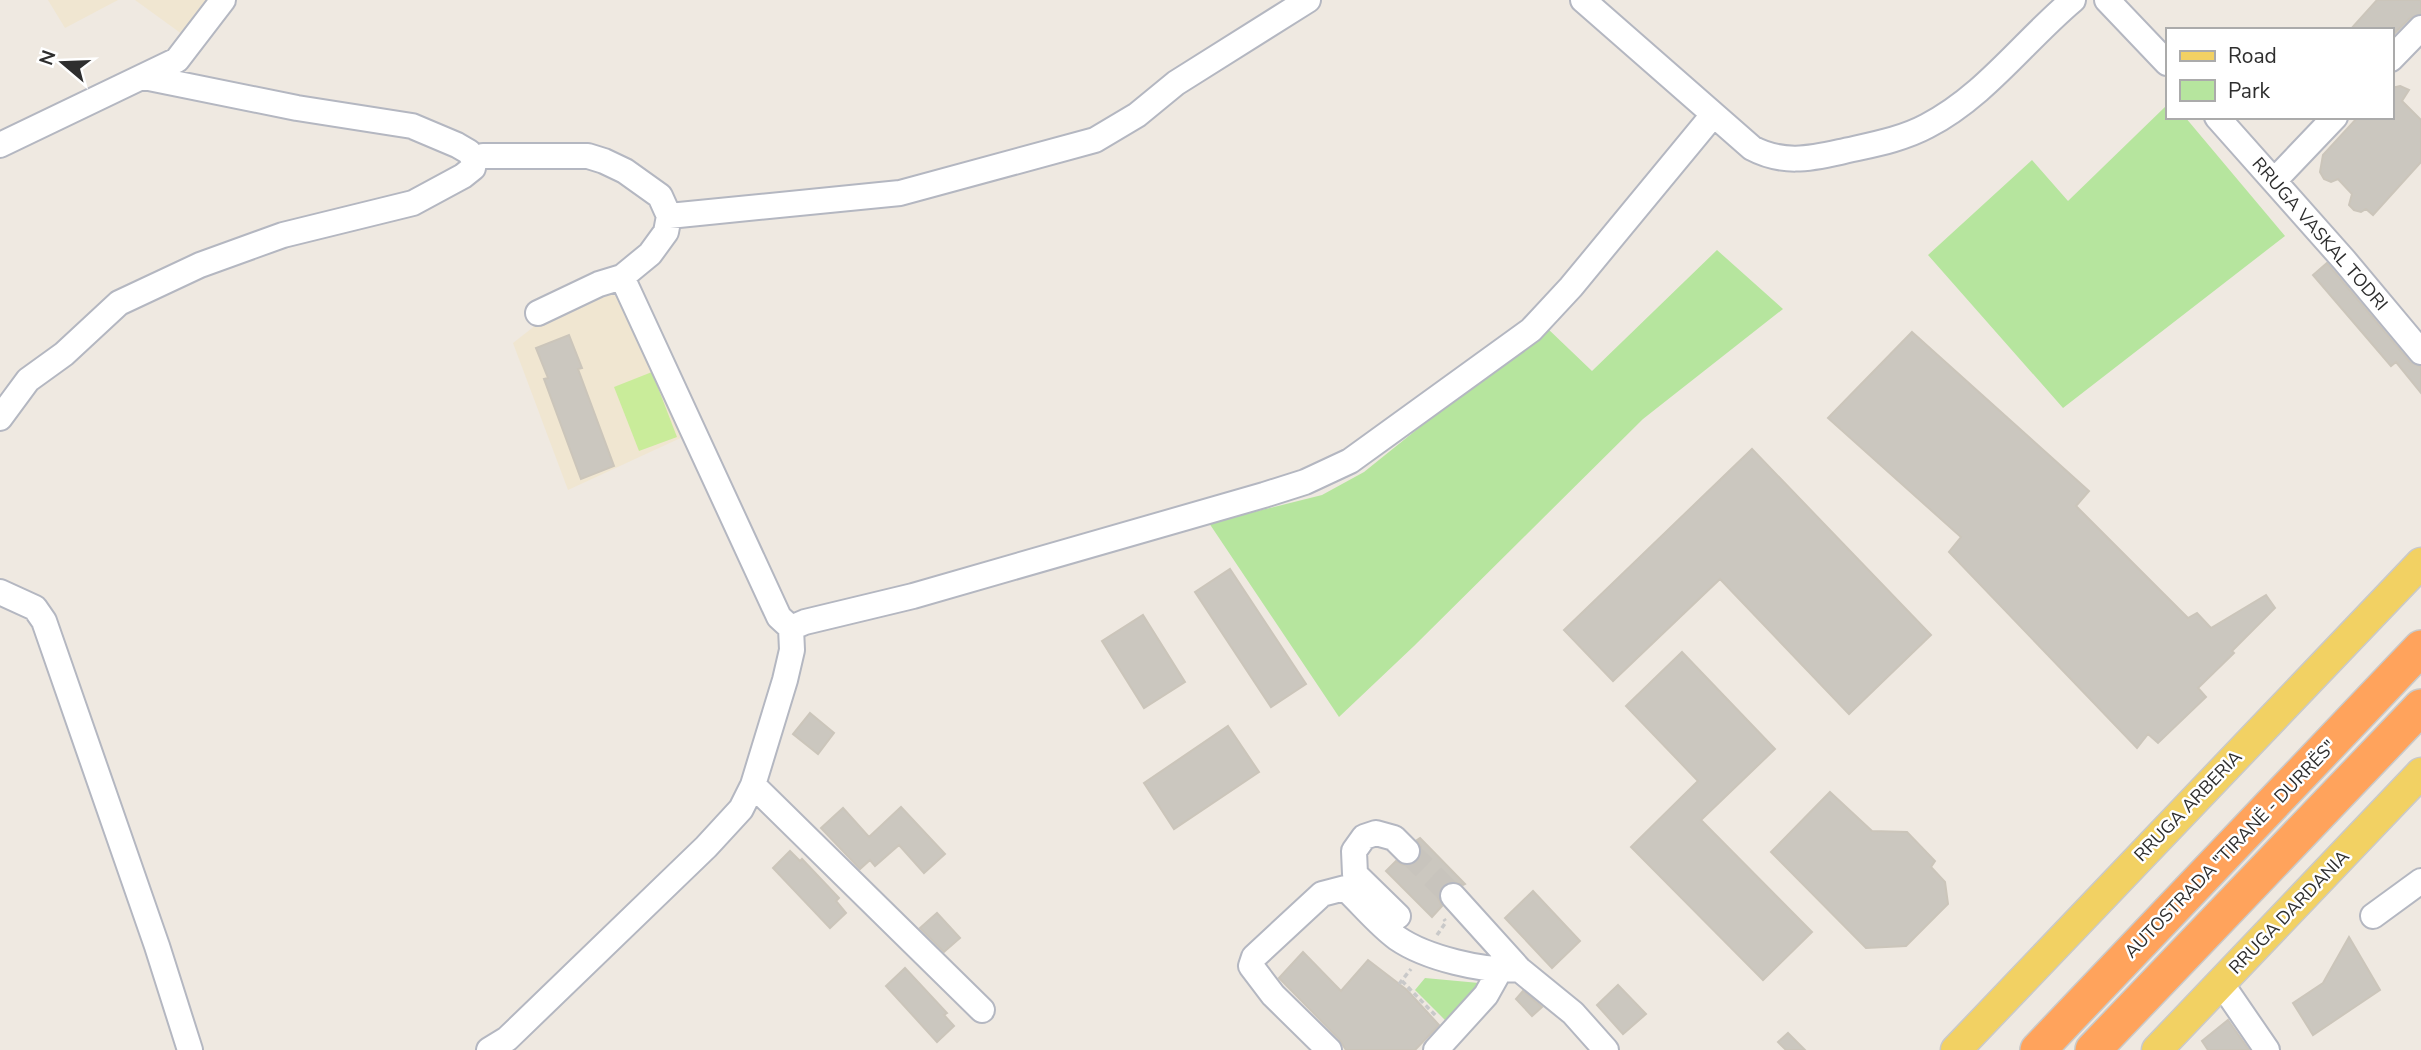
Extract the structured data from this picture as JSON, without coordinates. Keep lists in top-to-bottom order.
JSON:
{
  "streets": {
    "highway": ["AUTOSTRADA \"TIRANË - DURRËS\""],
    "main road": ["RRUGA ARBERIA", "RRUGA DARDANIA"],
    "street": ["RRUGA VASKAL TODRI"]
  },
  "legend": ["Road", "Park"],
  "north": "left"
}
